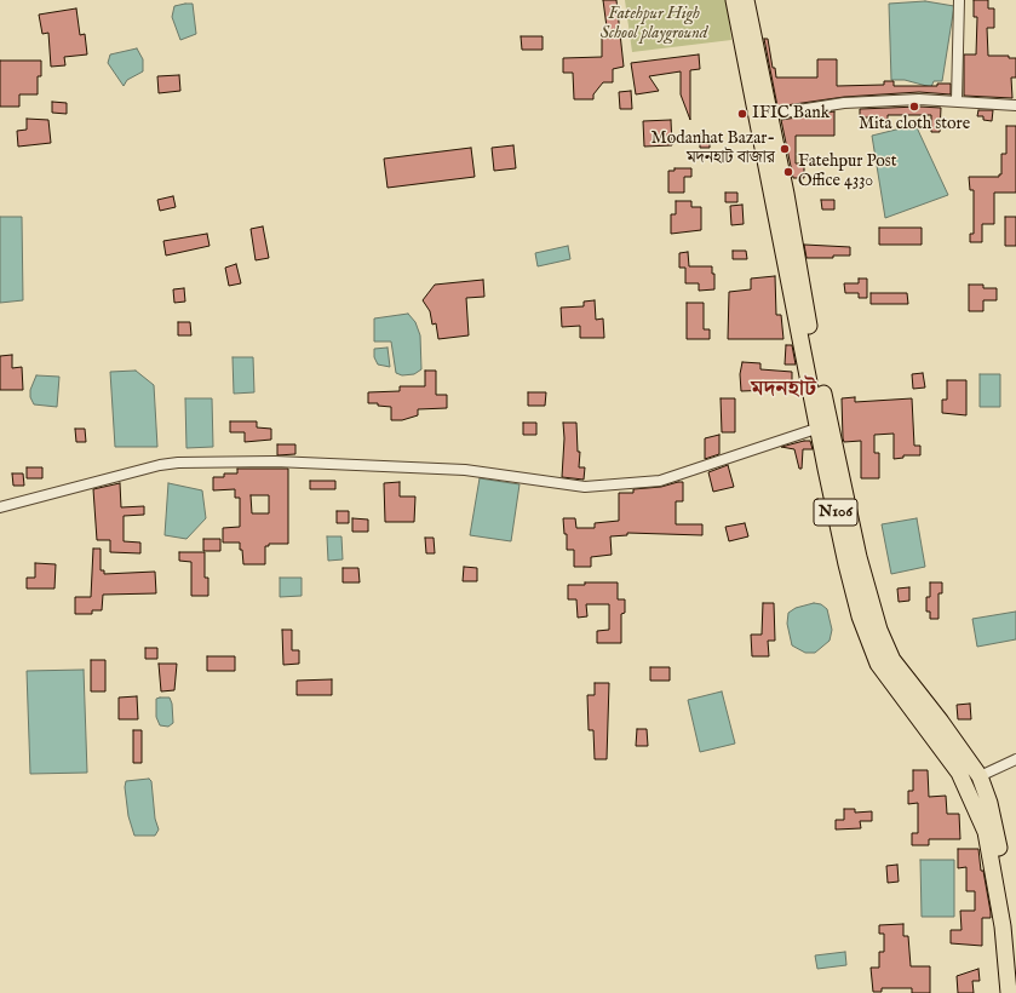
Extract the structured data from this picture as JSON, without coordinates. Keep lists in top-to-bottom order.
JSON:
{
  "streets": {
    "highway": ["N106"]
  },
  "districts": ["মদনহাট"],
  "parks": ["Fatehpur High School playground"],
  "places": [
    "Mita cloth store",
    "IFIC Bank",
    "Modanhat Bazar- মদনহাট বাজার",
    "Fatehpur Post Office 4330"
  ]
}
